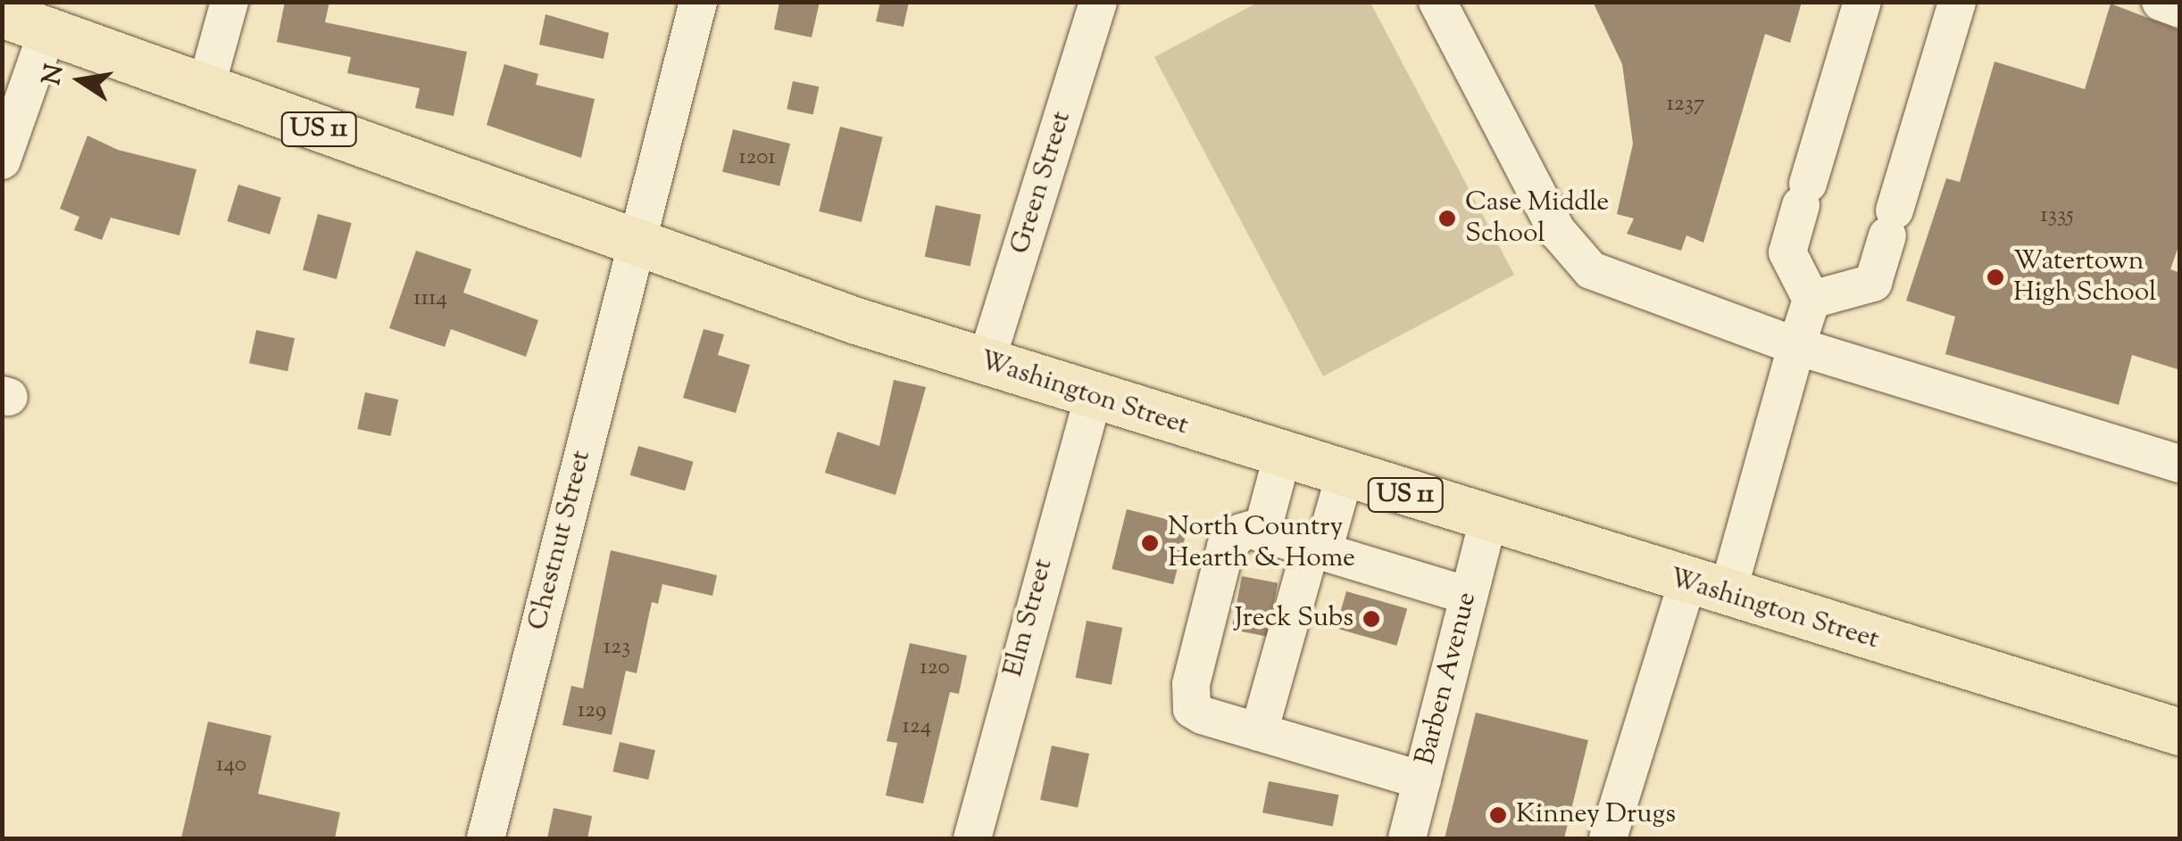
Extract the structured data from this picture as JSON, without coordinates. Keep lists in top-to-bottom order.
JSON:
{
  "streets": {
    "main road": ["US 11", "Washington Street"],
    "street": [
      "Green Street",
      "Chestnut Street",
      "Elm Street",
      "Barben Avenue"
    ]
  },
  "crossings": [
    ["Green Street", "Washington Street"],
    ["Washington Street", "Chestnut Street"],
    ["Washington Street", "Elm Street"],
    ["Washington Street", "Barben Avenue"]
  ],
  "places": [
    "Case Middle School",
    "Watertown High School",
    "North Country Hearth & Home",
    "Jreck Subs",
    "Kinney Drugs"
  ],
  "house_numbers": [
    "1237",
    "1201",
    "1335",
    "1114",
    "123",
    "120",
    "129",
    "124",
    "140"
  ],
  "north": "left"
}
